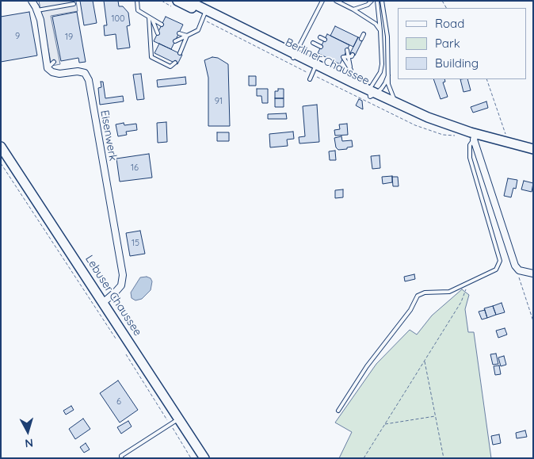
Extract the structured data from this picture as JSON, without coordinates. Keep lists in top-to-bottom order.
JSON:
{
  "streets": {
    "main road": ["Berliner Chaussee", "Lebuser Chaussee"],
    "street": ["Eisenwerk"]
  },
  "crossings": [
    ["Eisenwerk", "Lebuser Chaussee"]
  ],
  "house_numbers": [
    "100",
    "9",
    "19",
    "91",
    "16",
    "15",
    "6"
  ],
  "legend": ["Road", "Park", "Building"],
  "north": "bottom"
}
